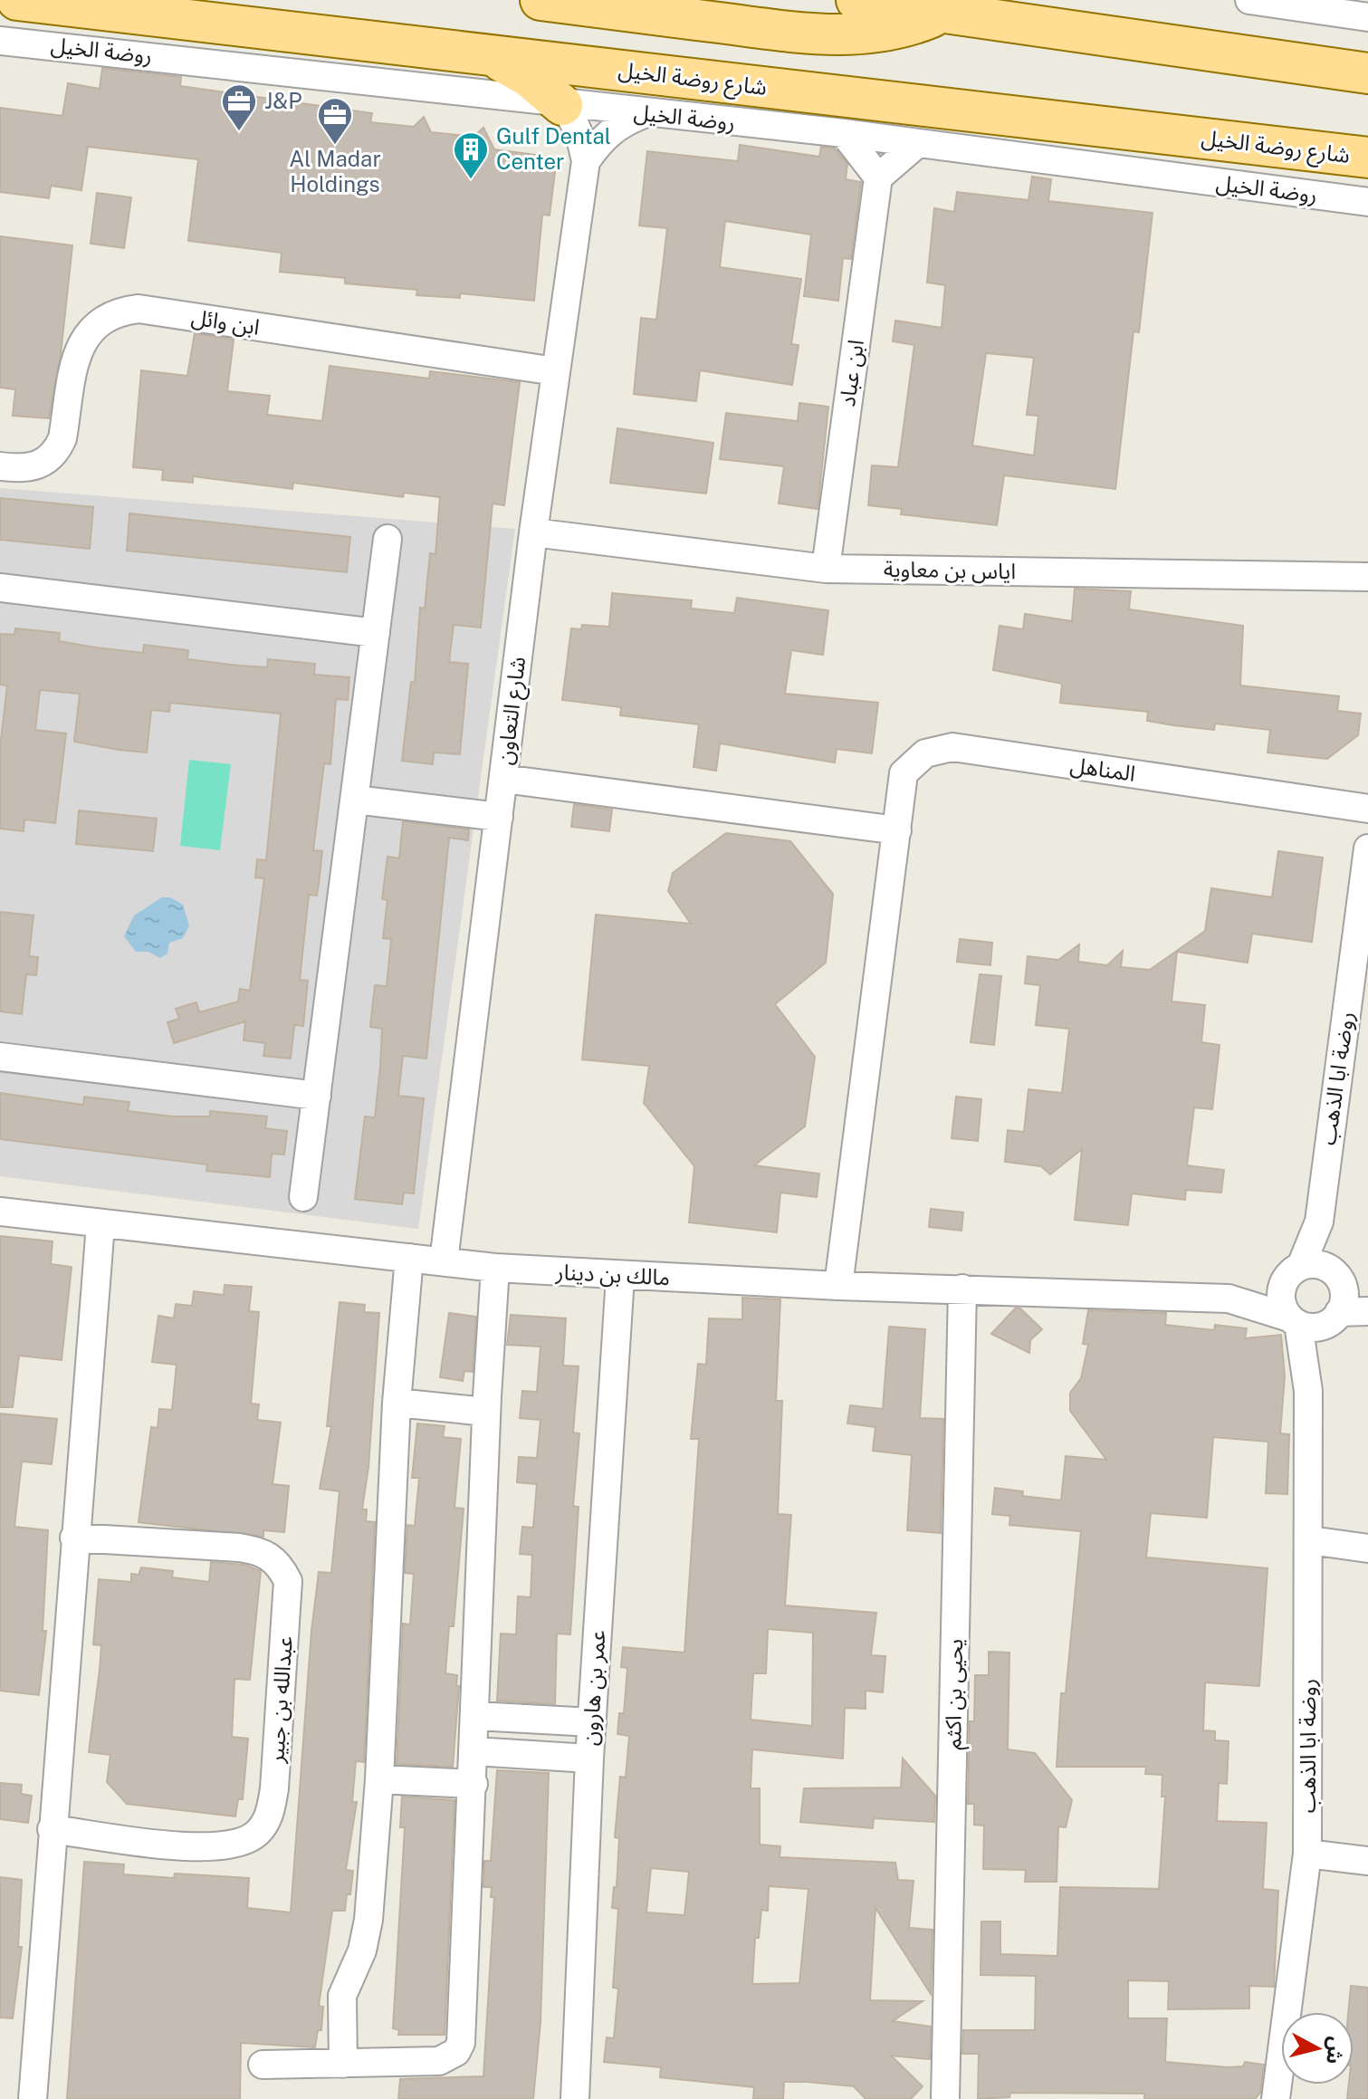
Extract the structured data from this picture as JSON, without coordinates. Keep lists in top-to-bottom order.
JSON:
{
  "streets": {
    "main road": ["شارع روضة الخيل"],
    "street": [
      "روضة الخيل",
      "ابن وائل",
      "ابن عباد",
      "اياس بن معاوية",
      "شارع التعاون",
      "المناهل",
      "روضة ابا الذهب",
      "مالك بن دينار",
      "عمر بن هارون",
      "يحيى بن اكثم",
      "عبدالله بن جبير"
    ]
  },
  "crossings": [
    ["روضة الخيل", "شارع التعاون"],
    ["ابن وائل", "شارع التعاون"],
    ["ابن عباد", "اياس بن معاوية"],
    ["اياس بن معاوية", "شارع التعاون"],
    ["شارع التعاون", "مالك بن دينار"],
    ["المناهل", "مالك بن دينار"],
    ["روضة ابا الذهب", "مالك بن دينار"],
    ["مالك بن دينار", "عمر بن هارون"],
    ["مالك بن دينار", "يحيى بن اكثم"]
  ],
  "places": {
    "office": ["J&P", "Al Madar Holdings"],
    "building": ["Gulf Dental Center"]
  },
  "north": "right"
}
